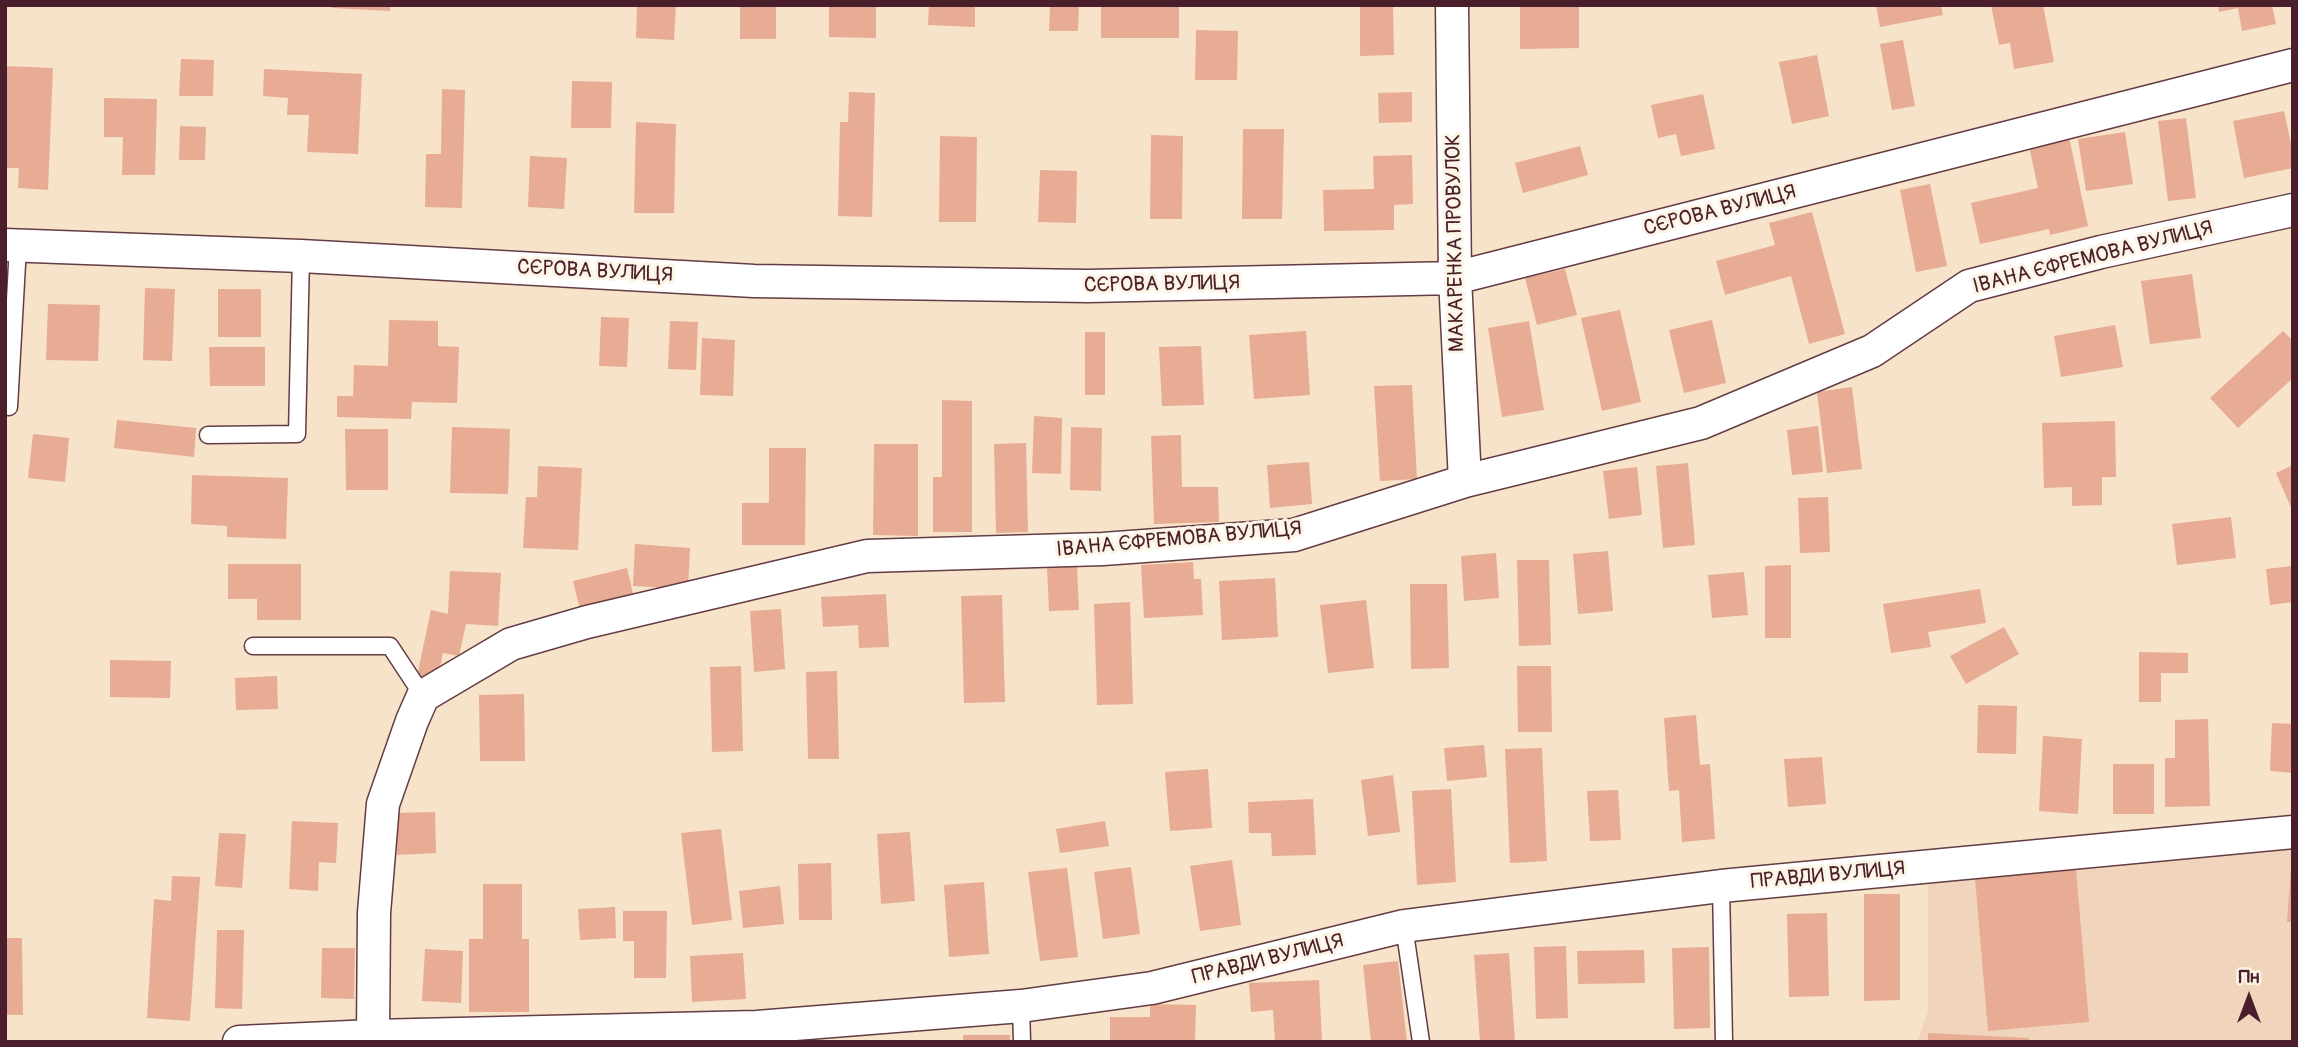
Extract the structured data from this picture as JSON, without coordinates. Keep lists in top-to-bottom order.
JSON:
{
  "streets": {
    "street": [
      "СЄРОВА ВУЛИЦЯ",
      "МАКАРЕНКА ПРОВУЛОК",
      "ІВАНА ЄФРЕМОВА ВУЛИЦЯ",
      "ПРАВДИ ВУЛИЦЯ"
    ]
  },
  "crossings": [
    ["СЄРОВА ВУЛИЦЯ", "МАКАРЕНКА ПРОВУЛОК"],
    ["МАКАРЕНКА ПРОВУЛОК", "ІВАНА ЄФРЕМОВА ВУЛИЦЯ"]
  ],
  "north": "top"
}
